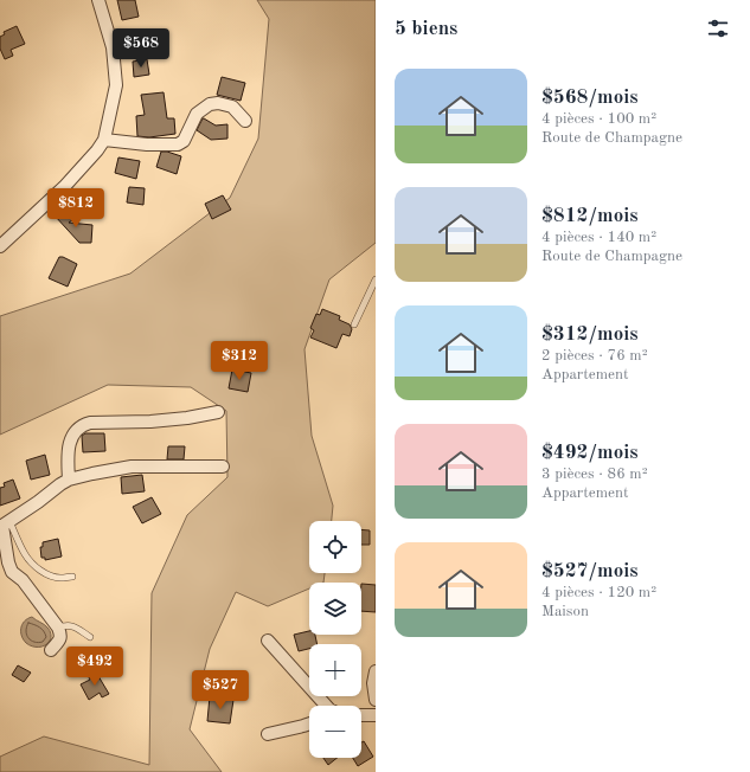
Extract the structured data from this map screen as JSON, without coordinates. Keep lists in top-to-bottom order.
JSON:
{
  "page": {
    "heading": "5 biens",
    "price": [
      "$568",
      "$812",
      "$312",
      "$492",
      "$527"
    ],
    "list": [
      {
        "name": "$568/mois",
        "note": "4 pièces · 100 m² · Route de Champagne"
      },
      {
        "name": "$812/mois",
        "note": "4 pièces · 140 m² · Route de Champagne"
      },
      {
        "name": "$312/mois",
        "note": "2 pièces · 76 m² · Appartement"
      },
      {
        "name": "$492/mois",
        "note": "3 pièces · 86 m² · Appartement"
      },
      {
        "name": "$527/mois",
        "note": "4 pièces · 120 m² · Maison"
      }
    ],
    "map_buttons": ["+", "−"]
  }
}
